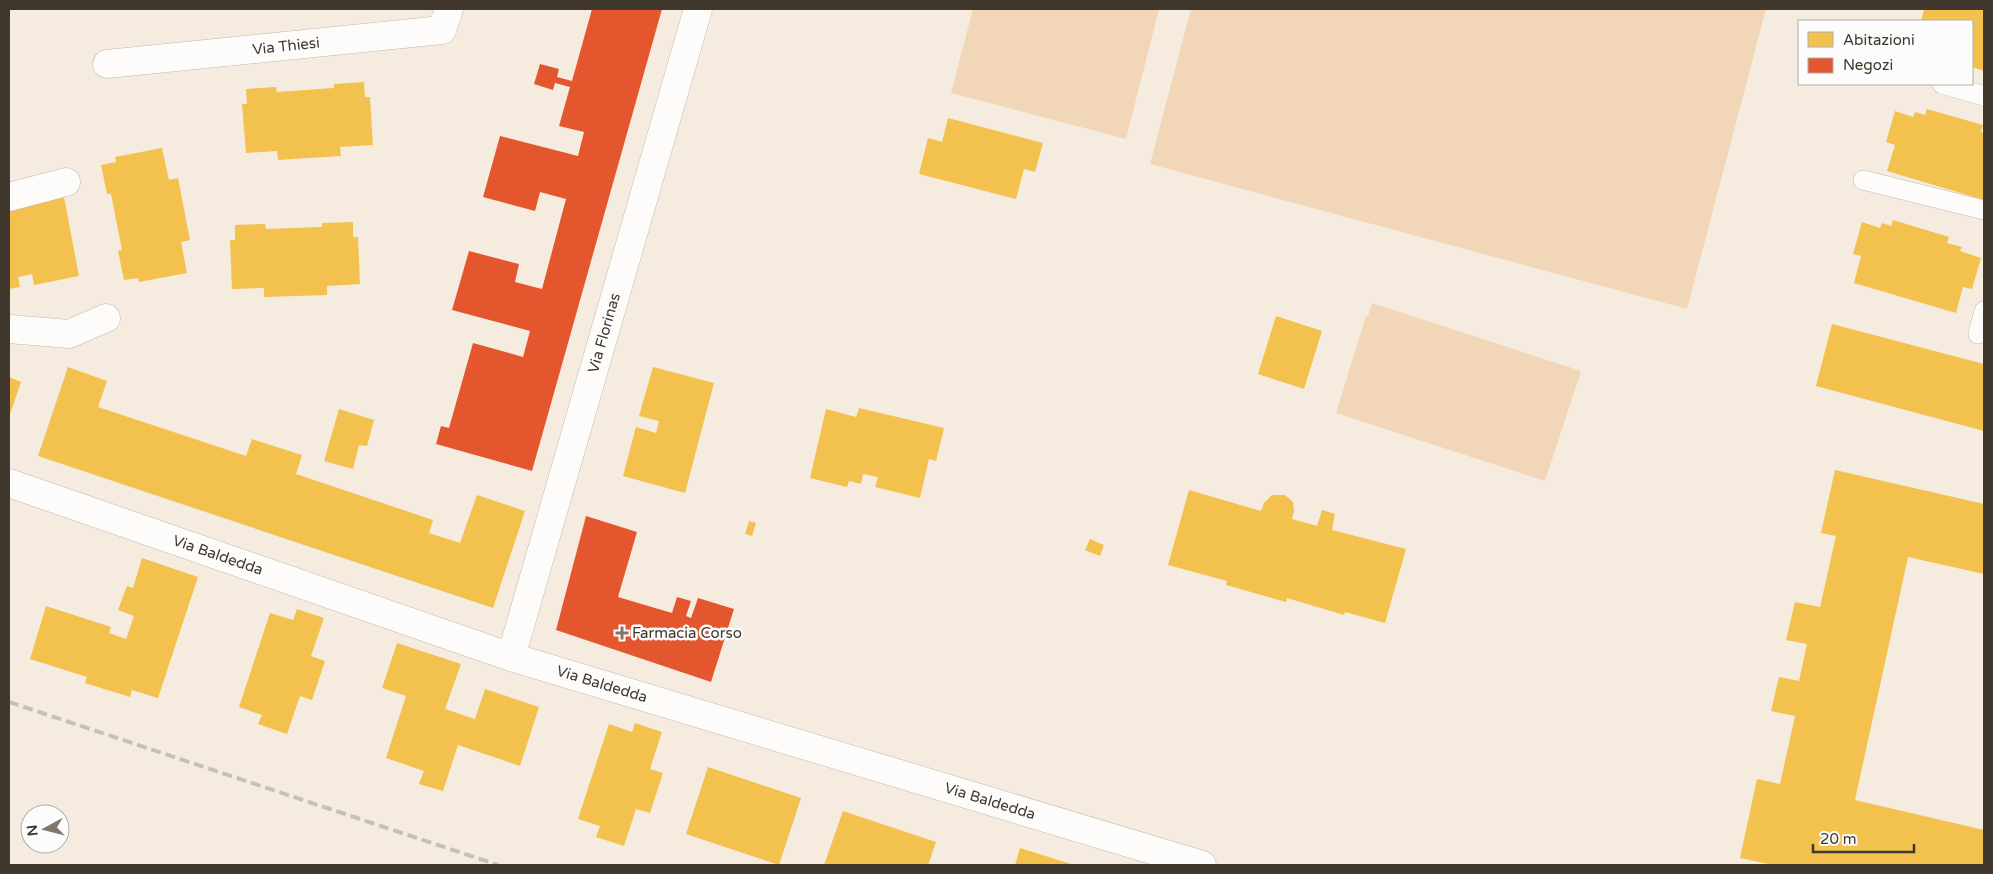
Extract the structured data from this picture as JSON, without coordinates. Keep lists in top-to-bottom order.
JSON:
{
  "streets": {
    "street": ["Via Thiesi", "Via Florinas", "Via Baldedda"]
  },
  "crossings": [
    ["Via Florinas", "Via Baldedda"]
  ],
  "places": {
    "health": ["Farmacia Corso"]
  },
  "legend": ["Abitazioni", "Negozi"],
  "scale_bar": "20 m",
  "north": "left"
}
